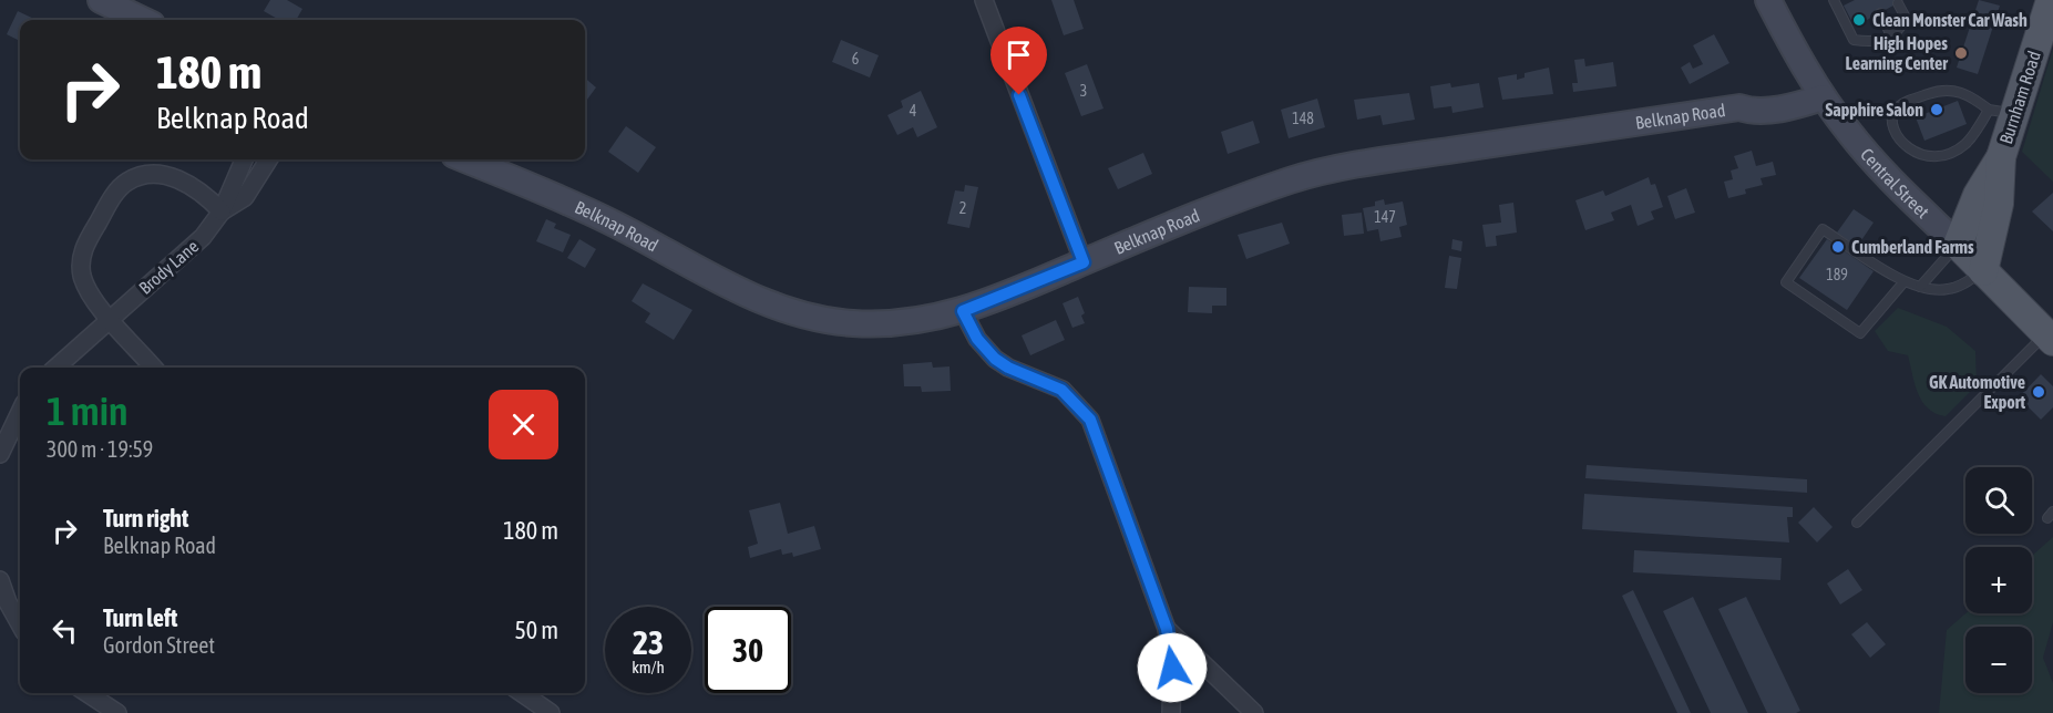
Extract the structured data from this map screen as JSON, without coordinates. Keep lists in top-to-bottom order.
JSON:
{
  "streets": {
    "main road": ["Burnham Road", "Central Street"],
    "street": ["Belknap Road", "Brody Lane"]
  },
  "crossings": [
    ["Burnham Road", "Central Street"],
    ["Belknap Road", "Central Street"]
  ],
  "places": [
    "Clean Monster Car Wash",
    "High Hopes Learning Center",
    "Sapphire Salon",
    "Cumberland Farms",
    "GK Automotive Export"
  ],
  "house_numbers": [
    "6",
    "3",
    "4",
    "148",
    "2",
    "147",
    "189"
  ],
  "page": {
    "turn": ["180 m", "Belknap Road"],
    "heading": ["1 min", "300 m · 19:59"],
    "map_buttons": ["+", "−"],
    "list": [
      {
        "name": "Turn right",
        "note": "Belknap Road",
        "value": "180 m"
      },
      {
        "name": "Turn left",
        "note": "Gordon Street",
        "value": "50 m"
      }
    ],
    "speed": "23 km/h",
    "limit": "30"
  }
}
